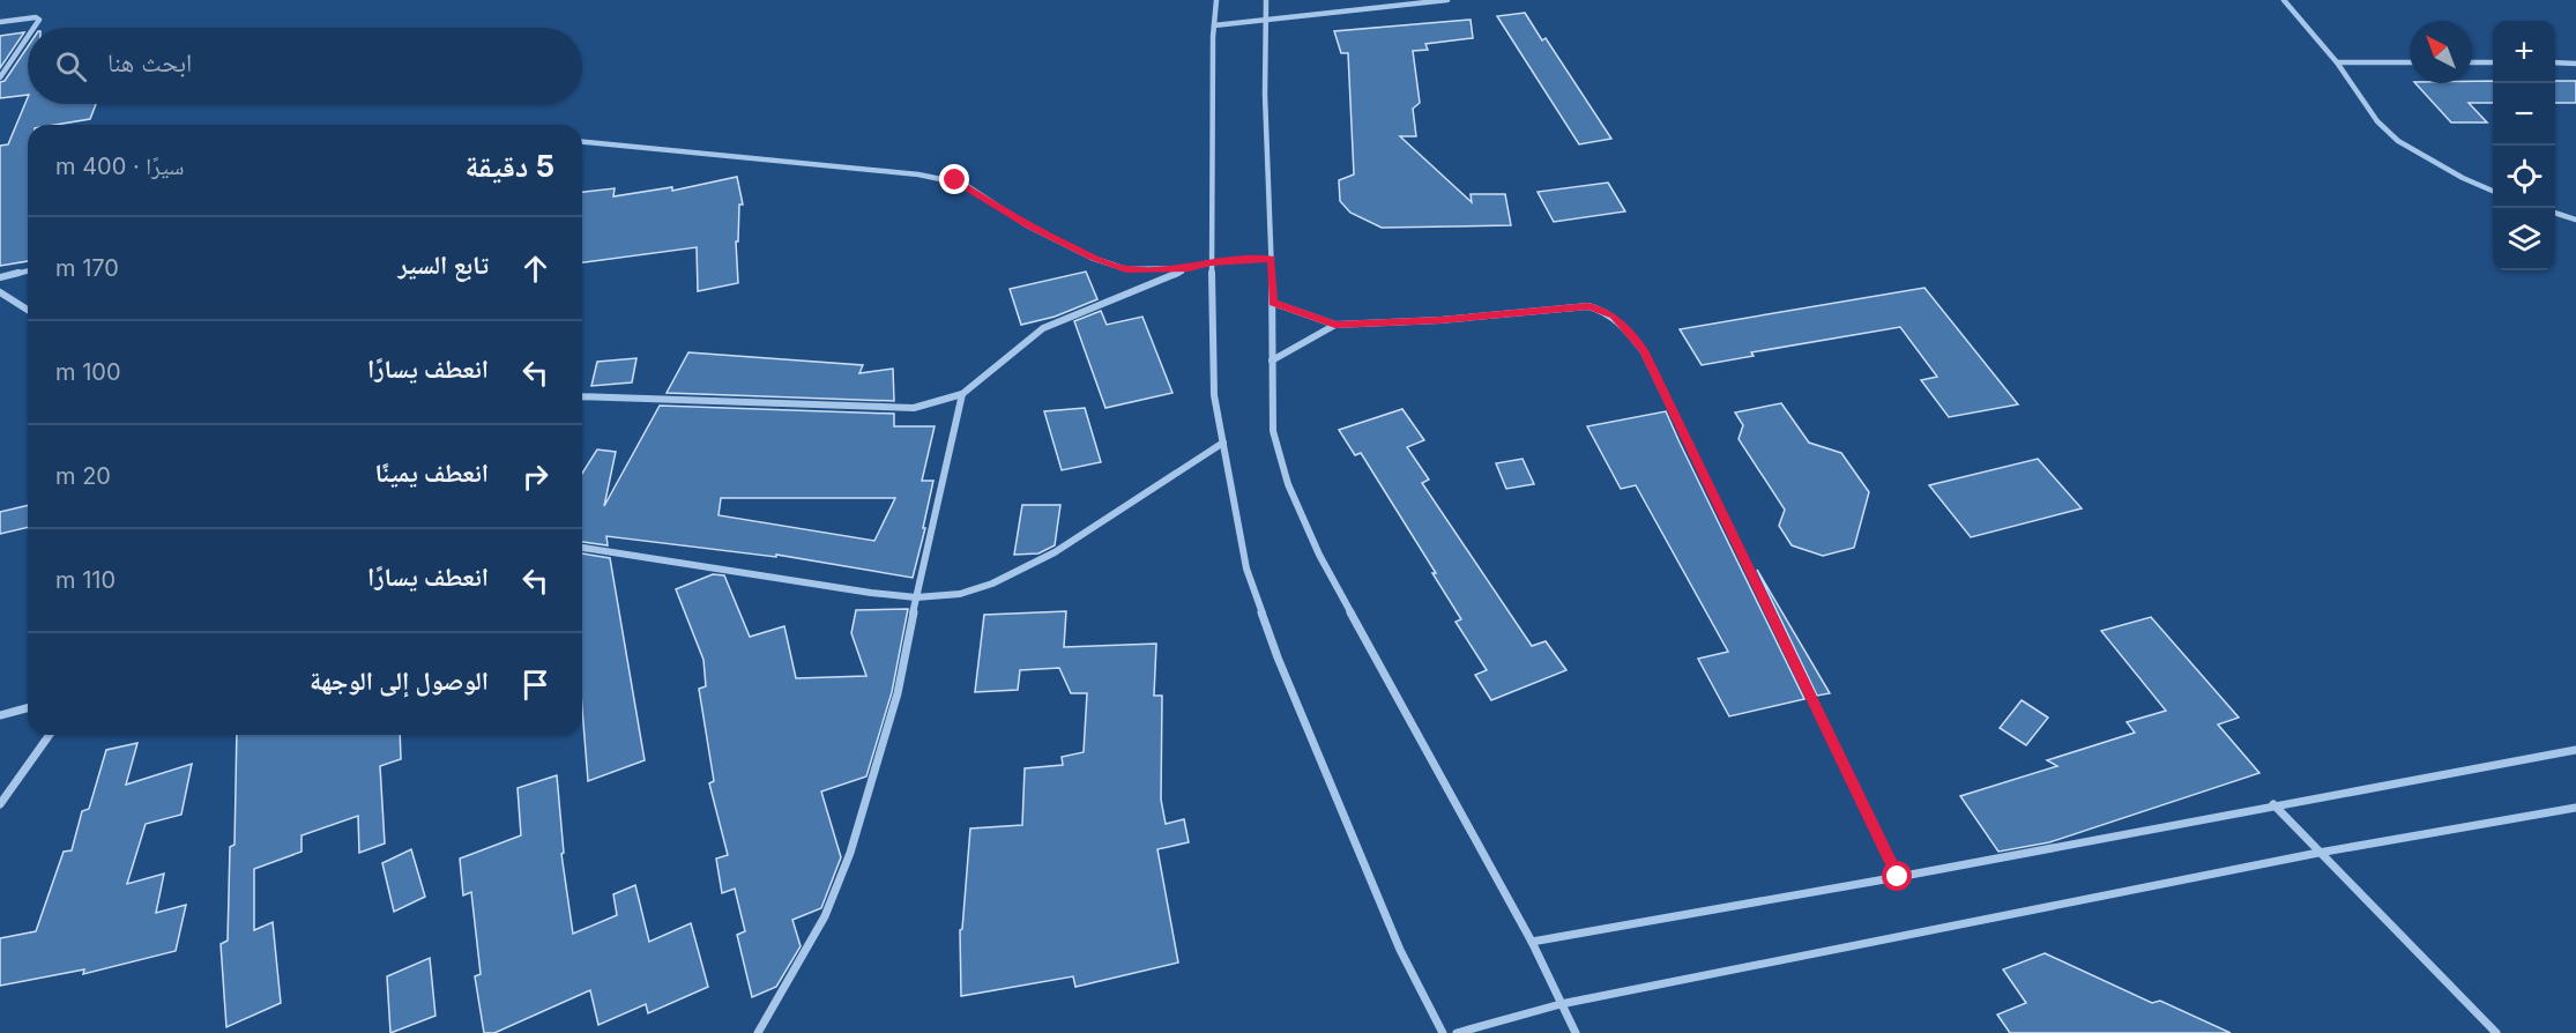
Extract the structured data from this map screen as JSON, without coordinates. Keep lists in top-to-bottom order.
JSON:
{
  "north": "top left",
  "page": {
    "map_buttons": ["+", "−"],
    "search": "ابحث هنا",
    "heading": ["5 دقيقة", "سيرًا · 400 m"],
    "list": [
      ["تابع السير", "170 m"],
      ["انعطف يسارًا", "100 m"],
      ["انعطف يمينًا", "20 m"],
      ["انعطف يسارًا", "110 m"],
      "الوصول إلى الوجهة"
    ]
  }
}
